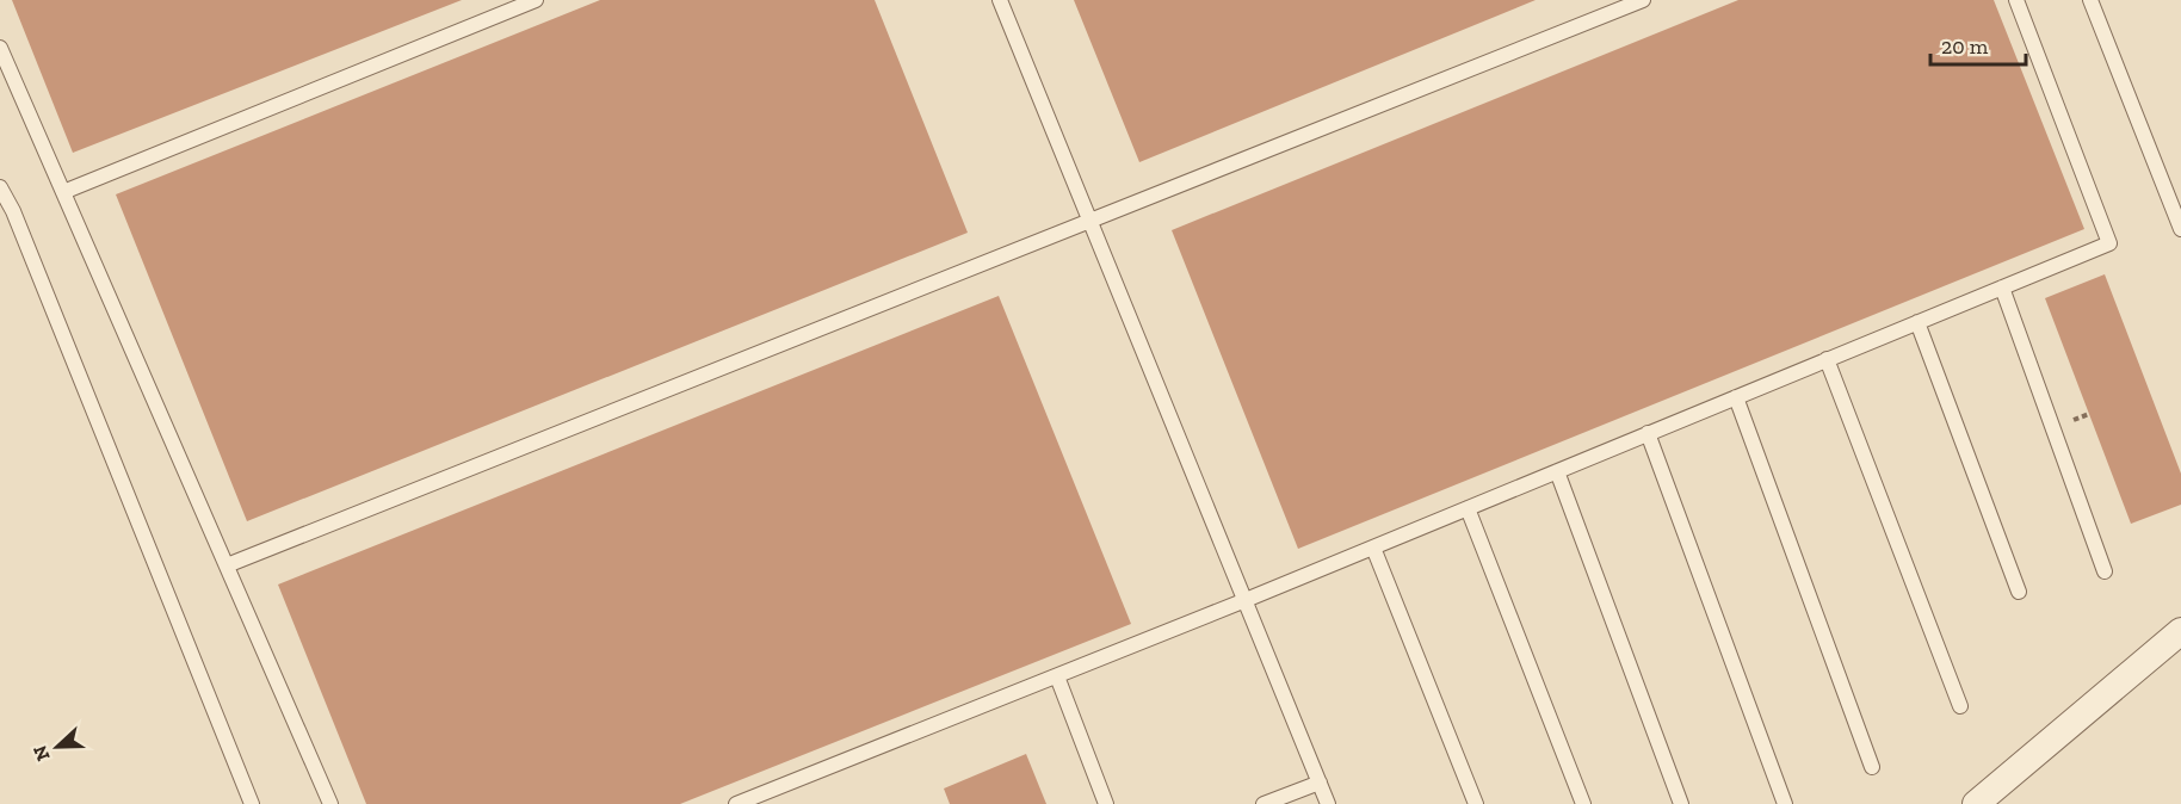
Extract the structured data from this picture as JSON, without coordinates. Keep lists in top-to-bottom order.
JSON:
{
  "scale_bar": "20 m",
  "north": "left"
}
